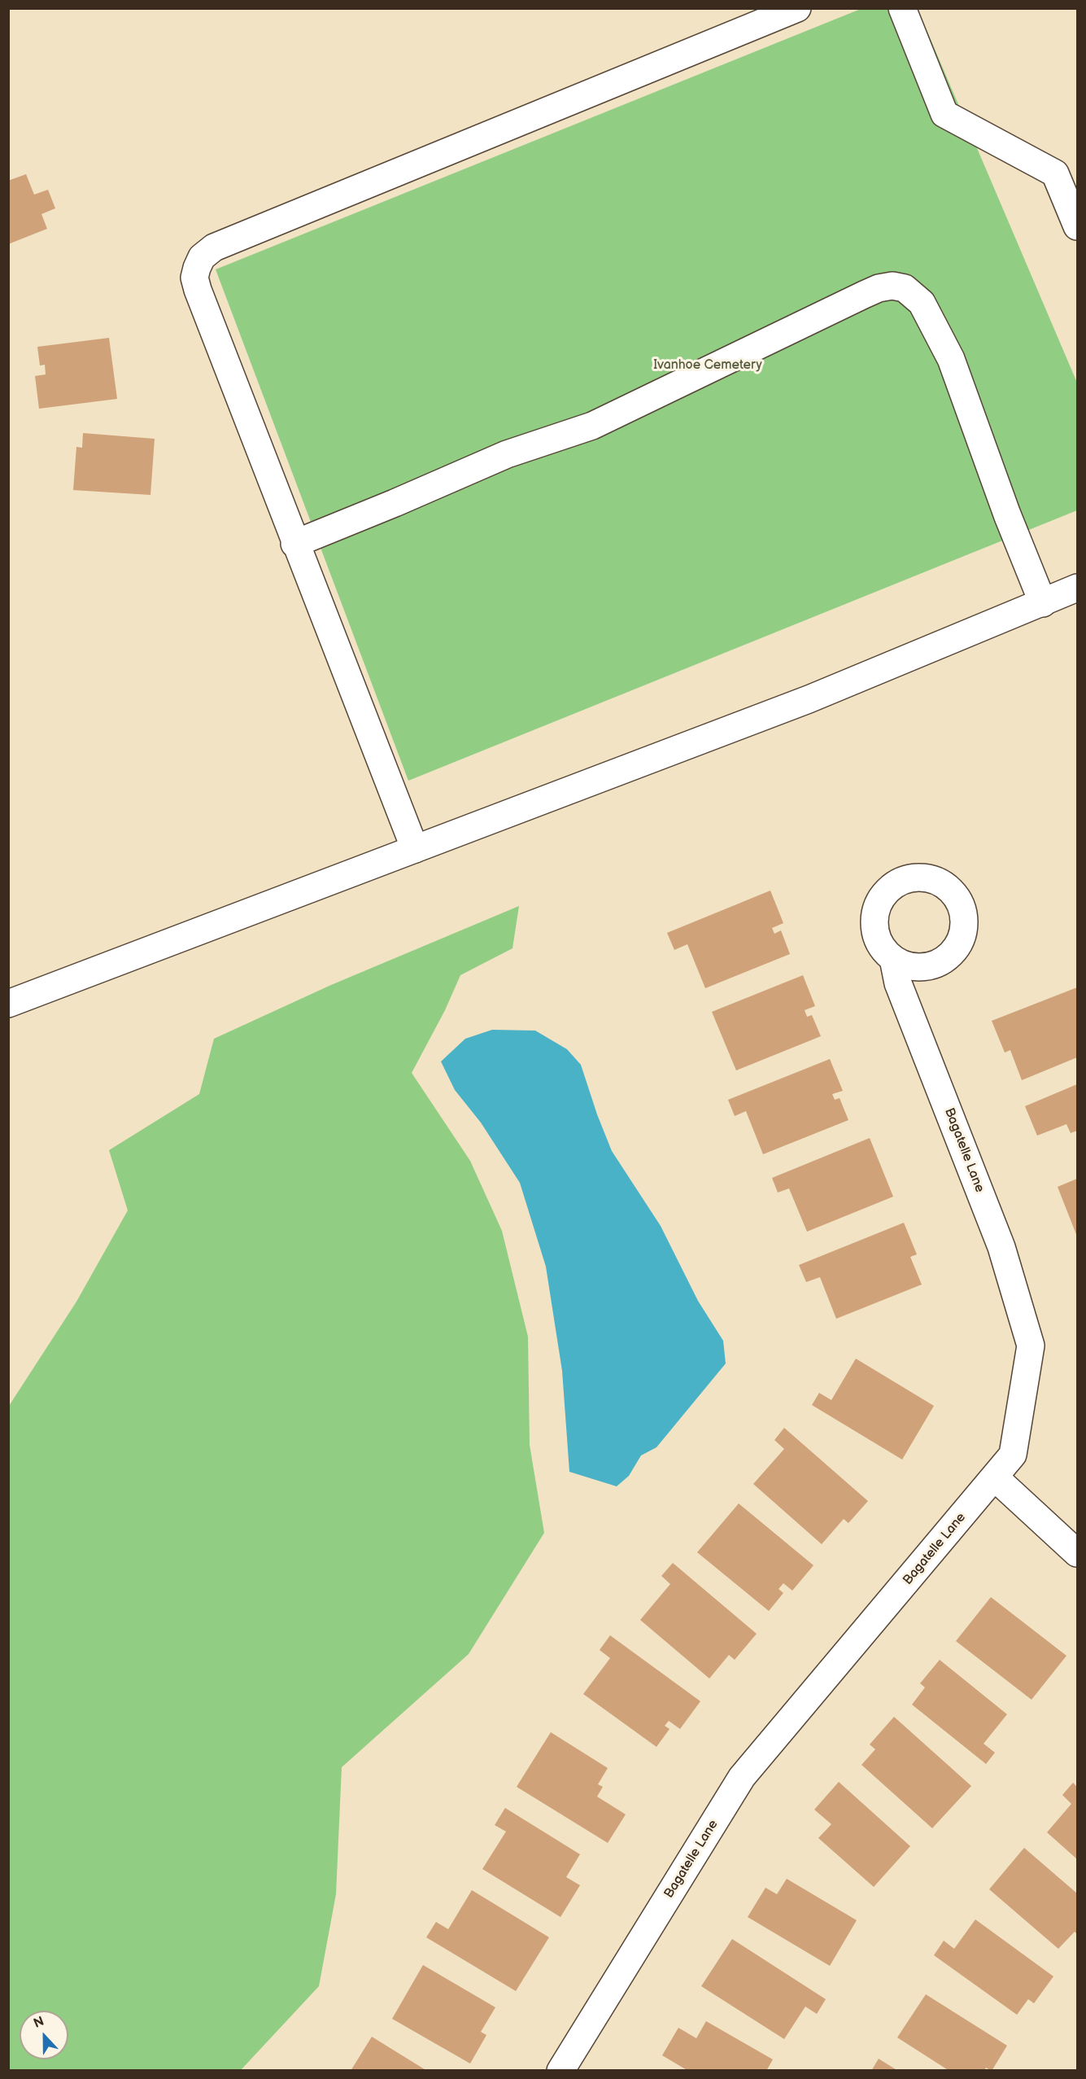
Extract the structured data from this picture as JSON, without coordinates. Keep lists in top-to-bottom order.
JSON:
{
  "streets": {
    "street": ["Bagatelle Lane"]
  },
  "parks": ["Ivanhoe Cemetery"],
  "north": "top"
}
